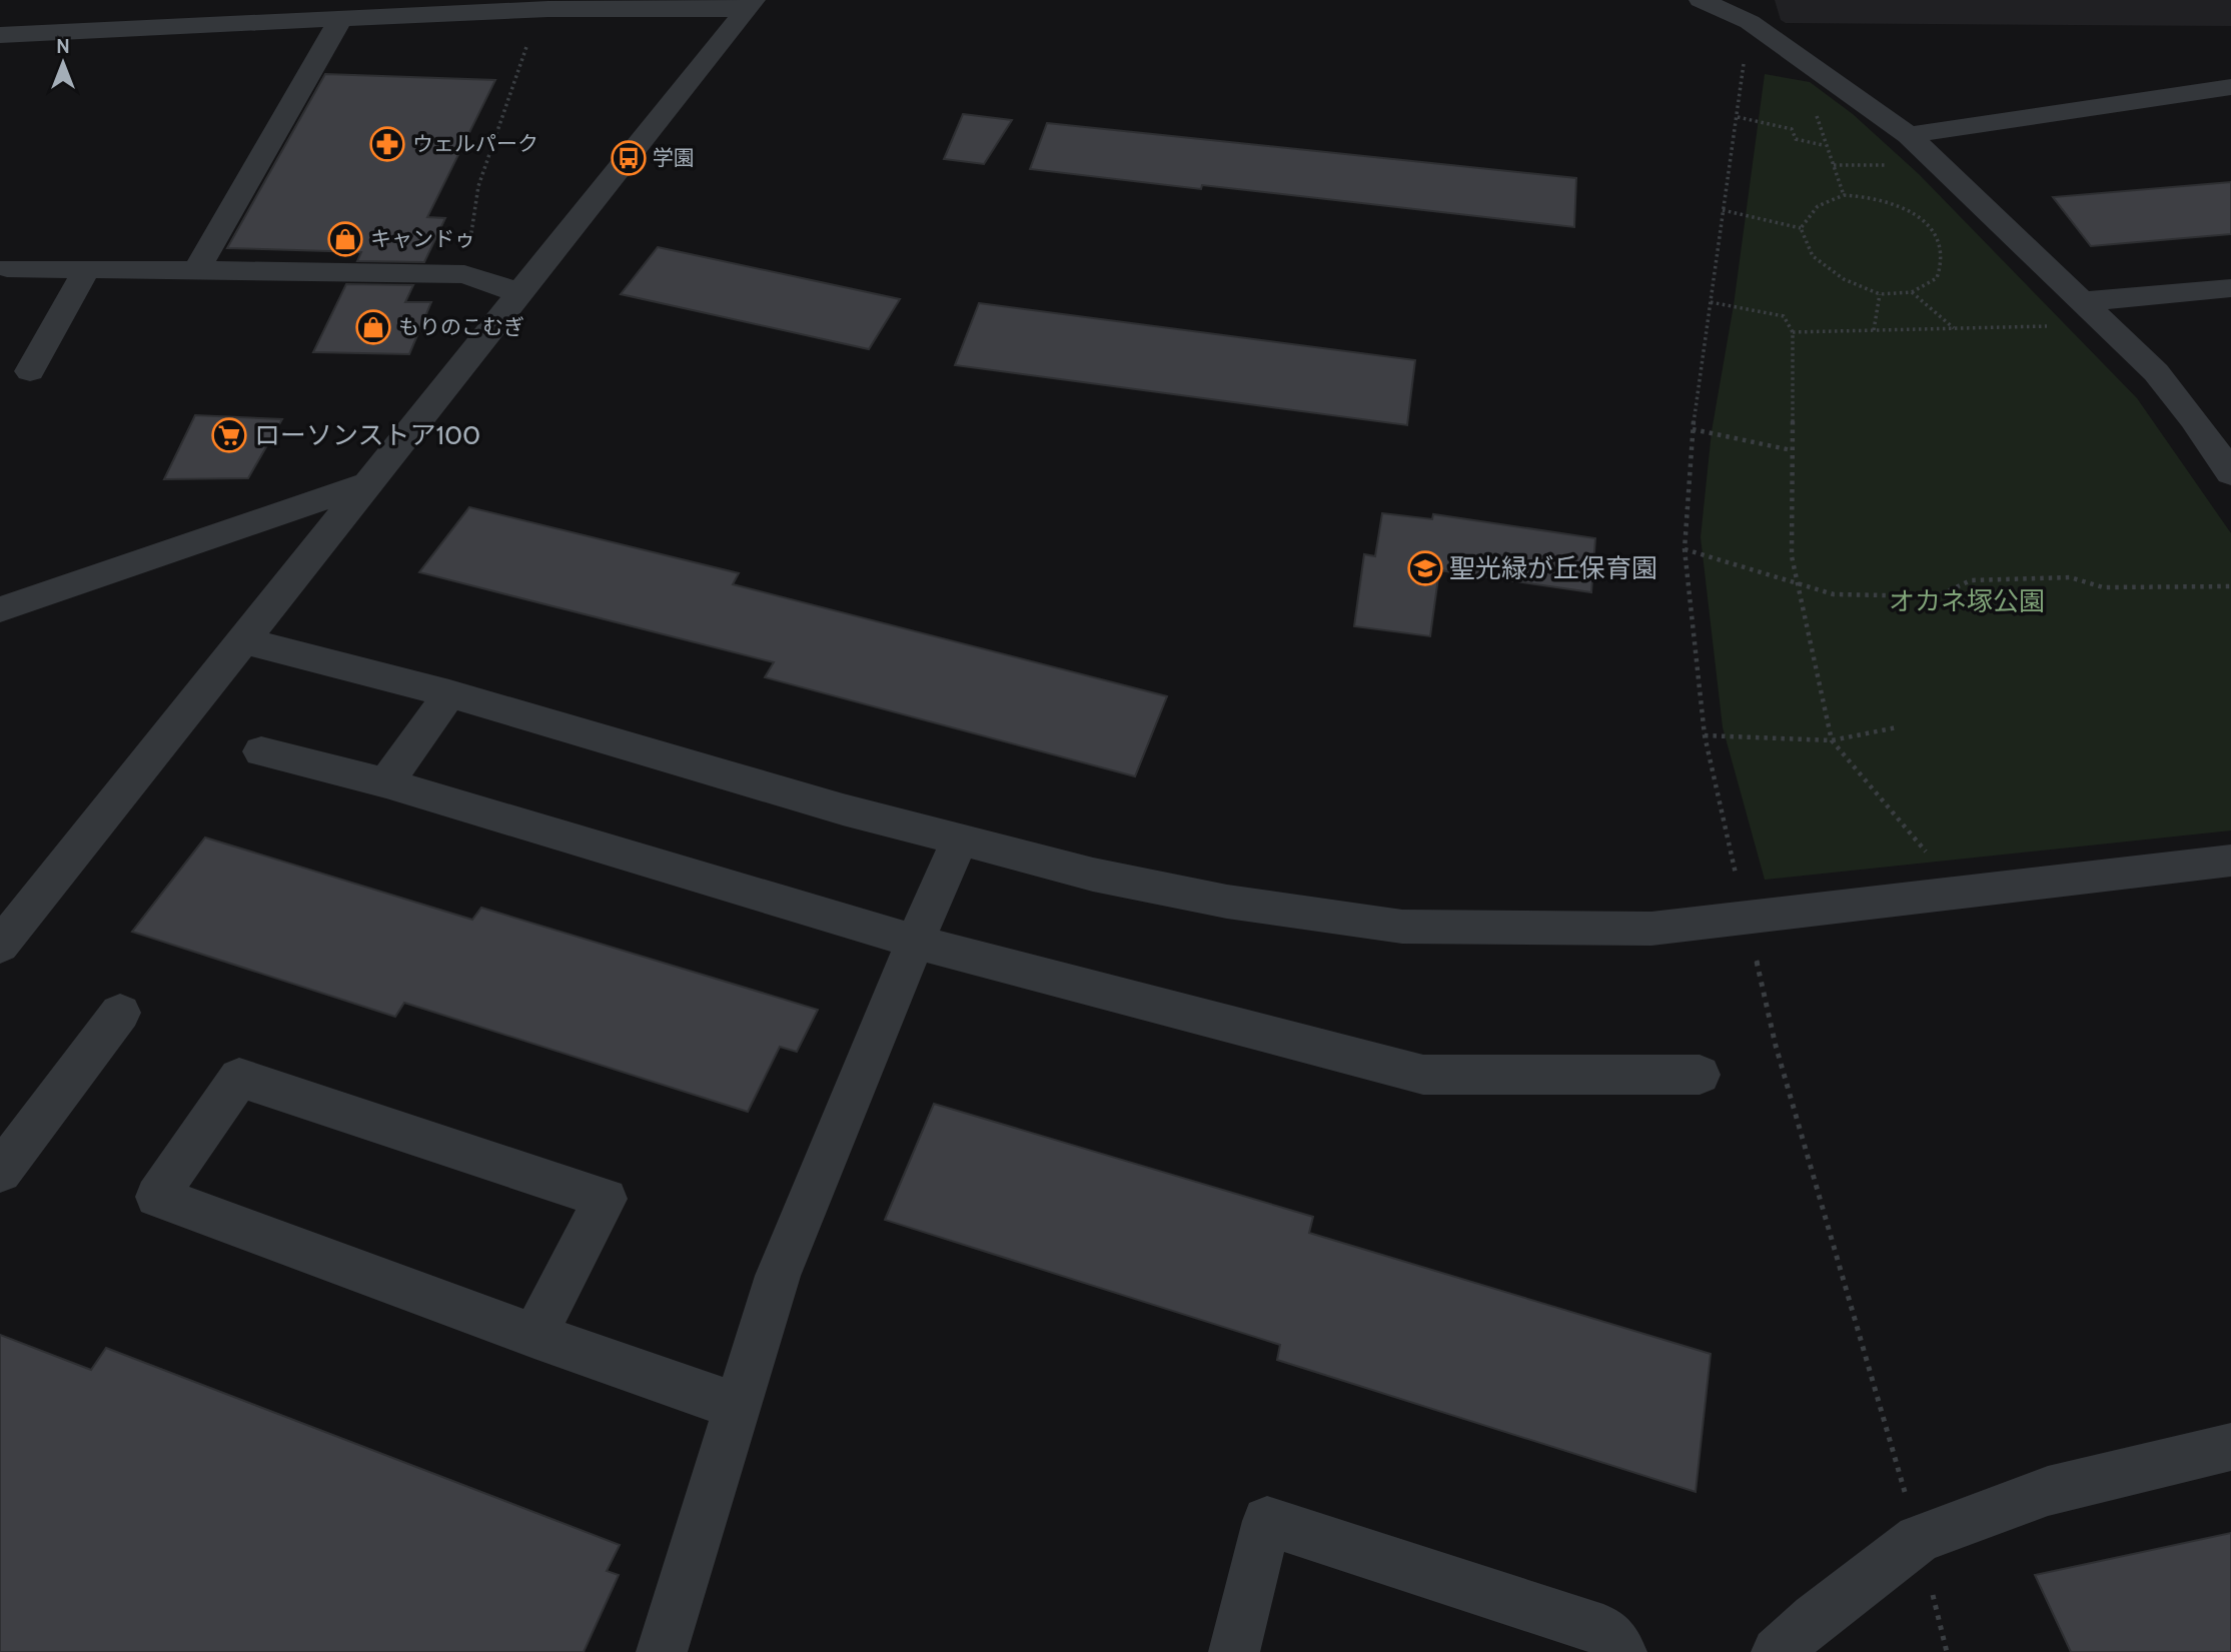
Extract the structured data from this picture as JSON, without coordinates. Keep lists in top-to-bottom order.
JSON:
{
  "parks": ["オカネ塚公園"],
  "places": {
    "pharmacy": ["ウェルパーク"],
    "bus stop": ["学園"],
    "shop": ["キャンドゥ", "もりのこむぎ"],
    "supermarket": ["ローソンストア100"],
    "school or university": ["聖光緑が丘保育園"]
  },
  "north": "top"
}
